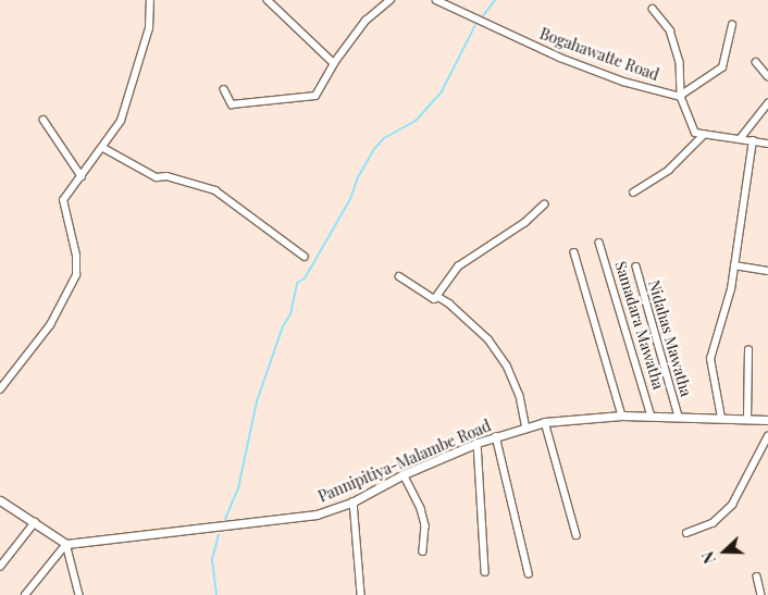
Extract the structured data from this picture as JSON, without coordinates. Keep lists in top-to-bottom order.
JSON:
{
  "streets": {
    "street": [
      "Bogahawatte Road",
      "Samadara Mawatha",
      "Nidahas Mawatha",
      "Pannipitiya-Malambe Road"
    ]
  },
  "crossings": [
    ["Samadara Mawatha", "Pannipitiya-Malambe Road"],
    ["Nidahas Mawatha", "Pannipitiya-Malambe Road"]
  ],
  "north": "left"
}
